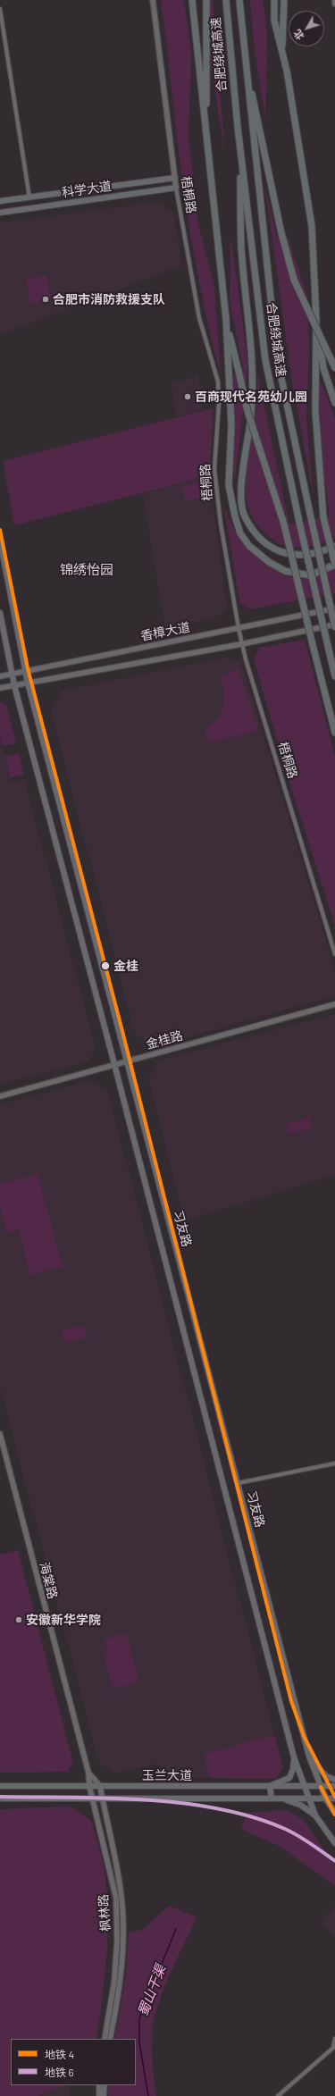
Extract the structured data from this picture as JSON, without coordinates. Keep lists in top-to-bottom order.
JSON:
{
  "streets": {
    "highway": ["合肥绕城高速"],
    "main road": [
      "科学大道",
      "梧桐路",
      "香樟大道",
      "金桂路",
      "习友路",
      "海棠路",
      "玉兰大道",
      "枫林路"
    ]
  },
  "crossings": [
    ["科学大道", "梧桐路"],
    ["梧桐路", "香樟大道"],
    ["香樟大道", "习友路"],
    ["金桂路", "习友路"],
    ["习友路", "玉兰大道"],
    ["海棠路", "玉兰大道"],
    ["海棠路", "枫林路"],
    ["玉兰大道", "枫林路"]
  ],
  "districts": ["锦绣怡园"],
  "water": ["蜀山干渠"],
  "places": [
    "合肥市消防救援支队",
    "百商现代名苑幼儿园",
    "金桂",
    "安徽新华学院"
  ],
  "lines": ["metro line 4", "metro line 6"],
  "legend": ["地铁 4", "地铁 6"],
  "north": "bottom left"
}
